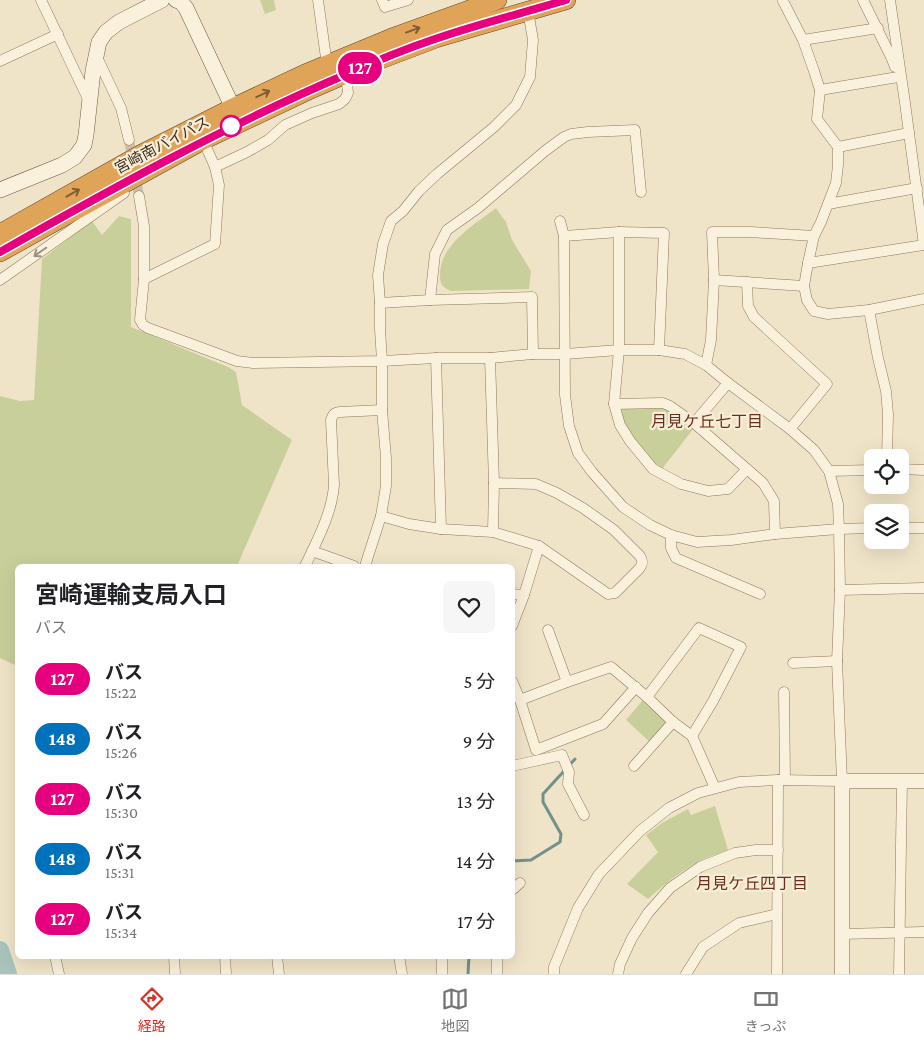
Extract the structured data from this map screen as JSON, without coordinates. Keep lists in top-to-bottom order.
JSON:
{
  "streets": {
    "highway": ["宮崎南バイパス"]
  },
  "districts": ["月見ケ丘七丁目", "月見ケ丘四丁目"],
  "lines": ["bus line 127"],
  "page": {
    "on_map": "127",
    "heading": ["宮崎運輸支局入口", "バス"],
    "list": [
      {
        "mark": "127",
        "name": "バス",
        "note": "15:22",
        "value": "5 分"
      },
      {
        "mark": "148",
        "name": "バス",
        "note": "15:26",
        "value": "9 分"
      },
      {
        "mark": "127",
        "name": "バス",
        "note": "15:30",
        "value": "13 分"
      },
      {
        "mark": "148",
        "name": "バス",
        "note": "15:31",
        "value": "14 分"
      },
      {
        "mark": "127",
        "name": "バス",
        "note": "15:34",
        "value": "17 分"
      }
    ],
    "tabs": ["経路", "地図", "きっぷ"]
  }
}
